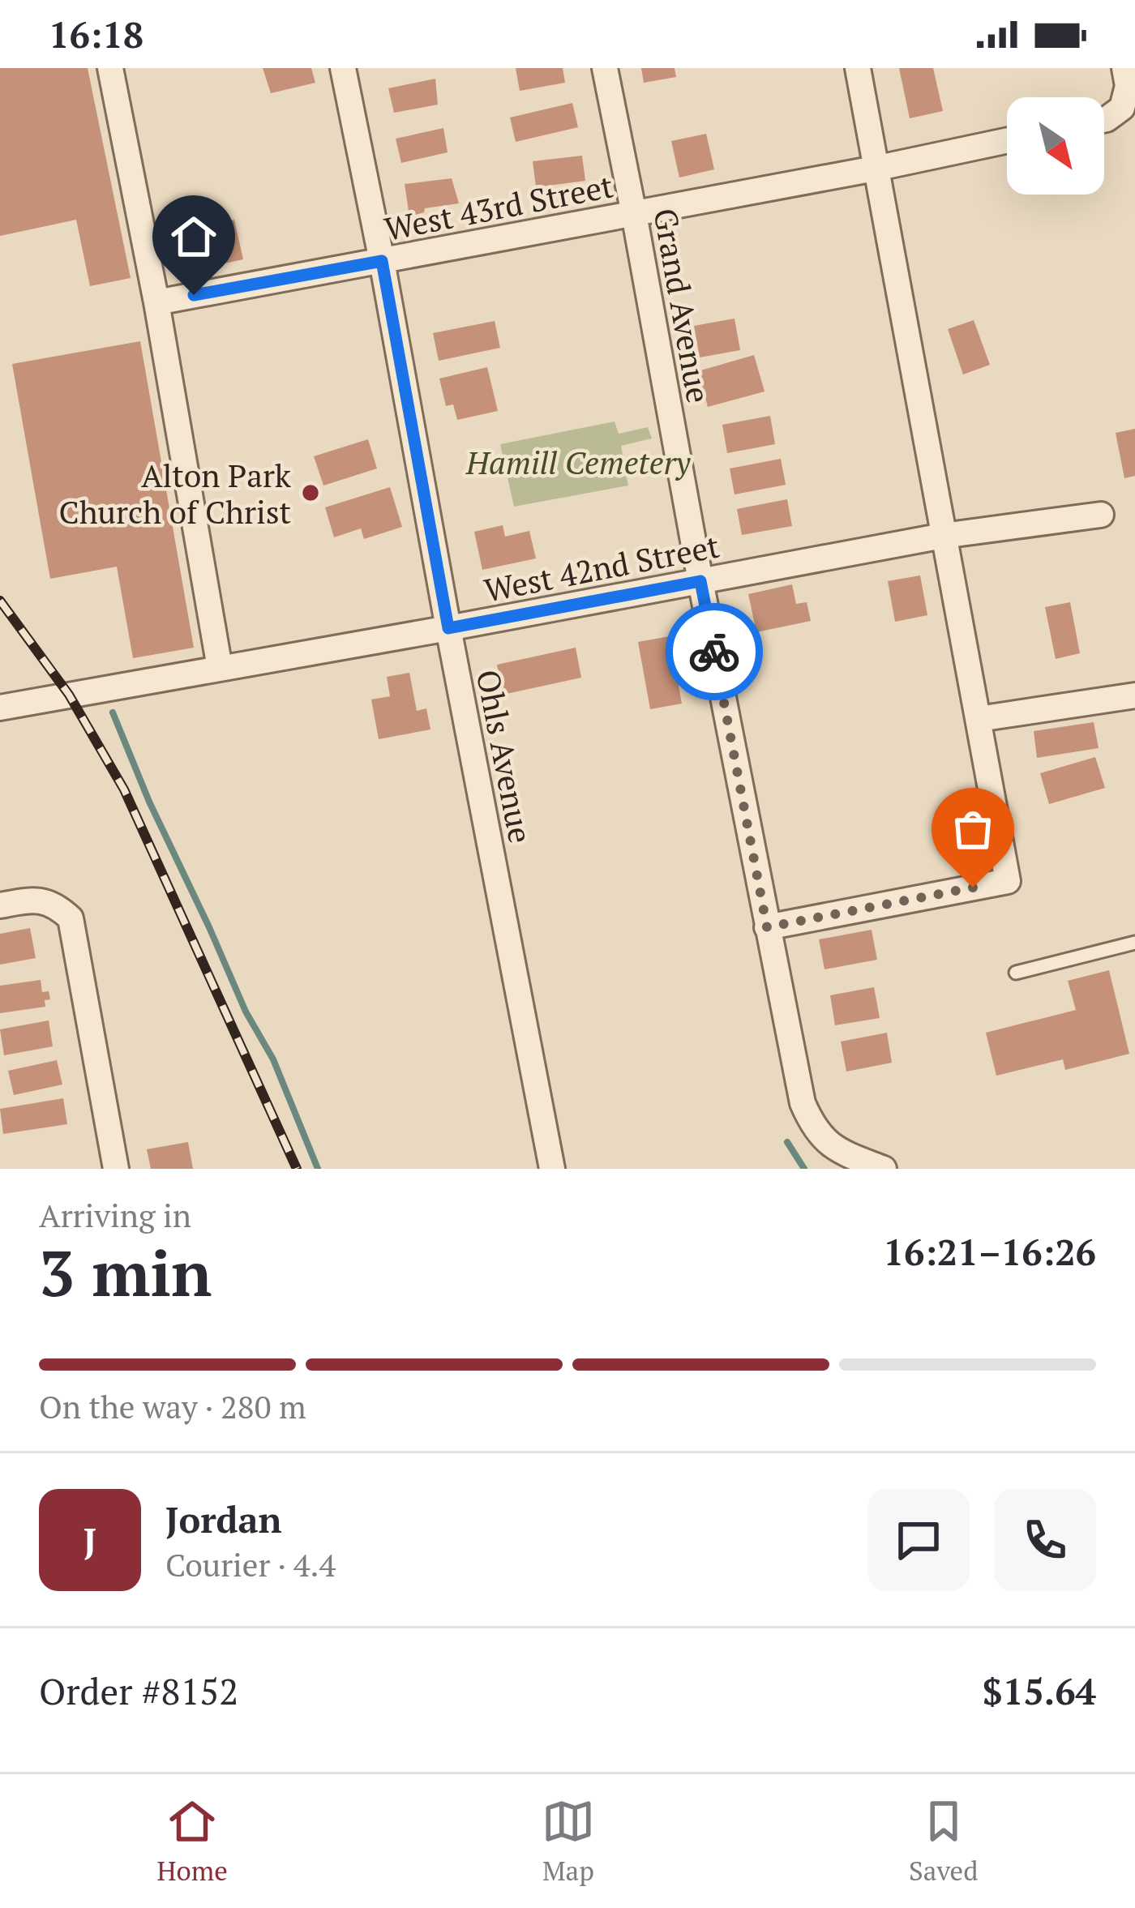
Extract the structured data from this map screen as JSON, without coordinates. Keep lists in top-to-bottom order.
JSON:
{
  "streets": {
    "street": [
      "West 43rd Street",
      "Grand Avenue",
      "West 42nd Street",
      "Ohls Avenue"
    ]
  },
  "crossings": [
    ["West 43rd Street", "Grand Avenue"],
    ["West 43rd Street", "Ohls Avenue"],
    ["Grand Avenue", "West 42nd Street"],
    ["West 42nd Street", "Ohls Avenue"]
  ],
  "parks": ["Hamill Cemetery"],
  "places": ["Alton Park Church of Christ"],
  "north": "bottom right",
  "page": {
    "status": "16:18",
    "heading": ["3 min", "Arriving in", "16:21–16:26"],
    "panel": [
      "Jordan",
      "Courier · 4.4",
      "Order #8152",
      "$15.64"
    ],
    "bar": "On the way · 280 m",
    "round": "J",
    "tabs": ["Home", "Map", "Saved"]
  }
}
